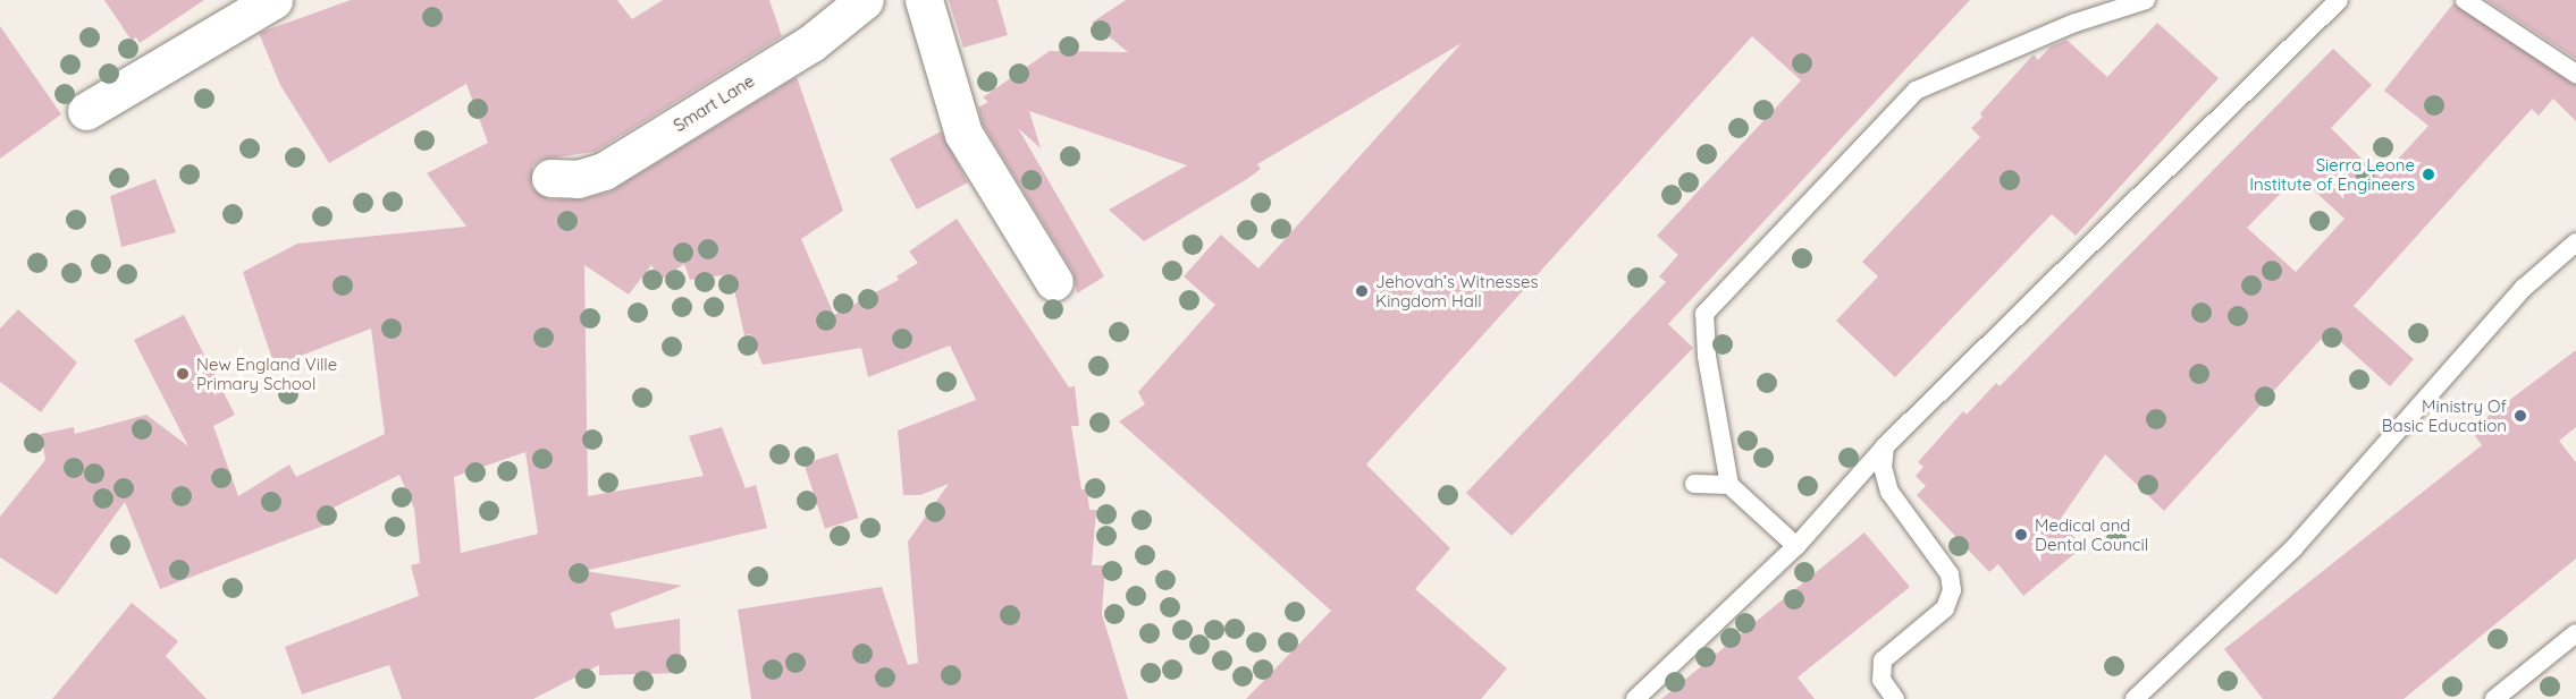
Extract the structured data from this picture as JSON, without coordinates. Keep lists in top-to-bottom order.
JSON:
{
  "streets": {
    "street": ["Smart Lane"]
  },
  "places": [
    "Sierra Leone Institute of Engineers",
    "Jehovah’s Witnesses Kingdom Hall",
    "New England Ville Primary School",
    "Ministry Of Basic Education",
    "Medical and Dental Council"
  ]
}
